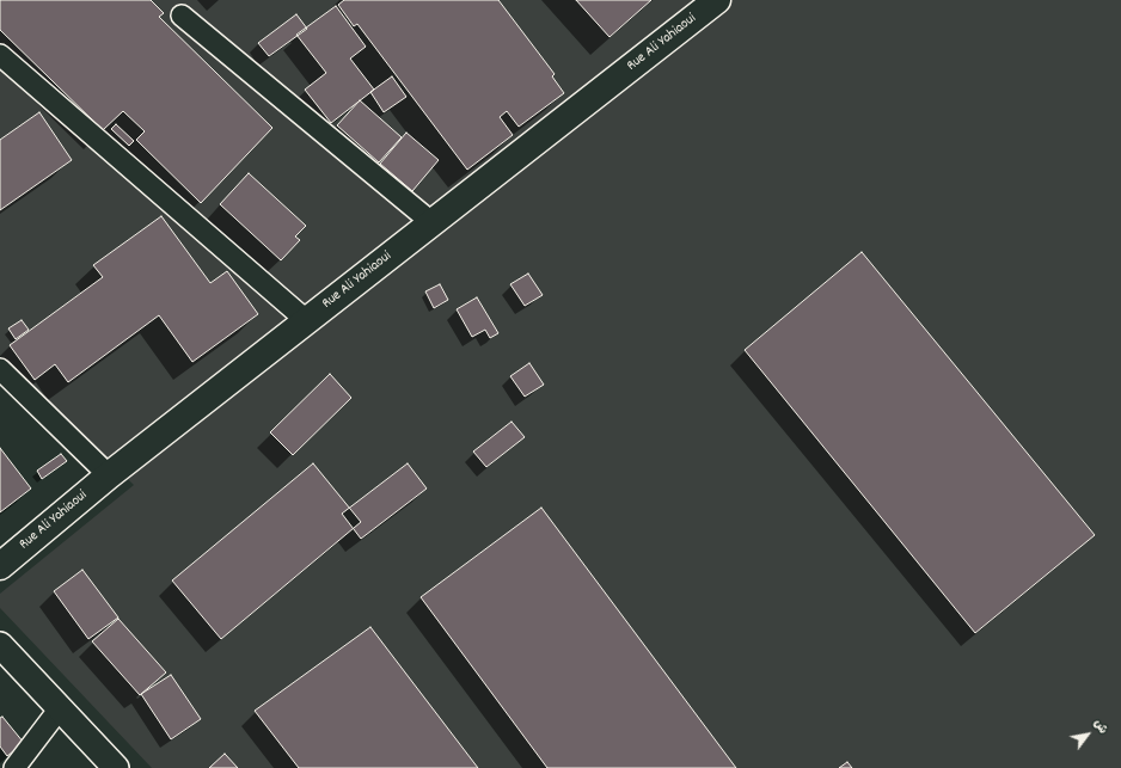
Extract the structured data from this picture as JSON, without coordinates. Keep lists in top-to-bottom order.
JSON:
{
  "streets": {
    "main road": ["Rue Ali Yahiaoui"]
  },
  "north": "top right"
}
